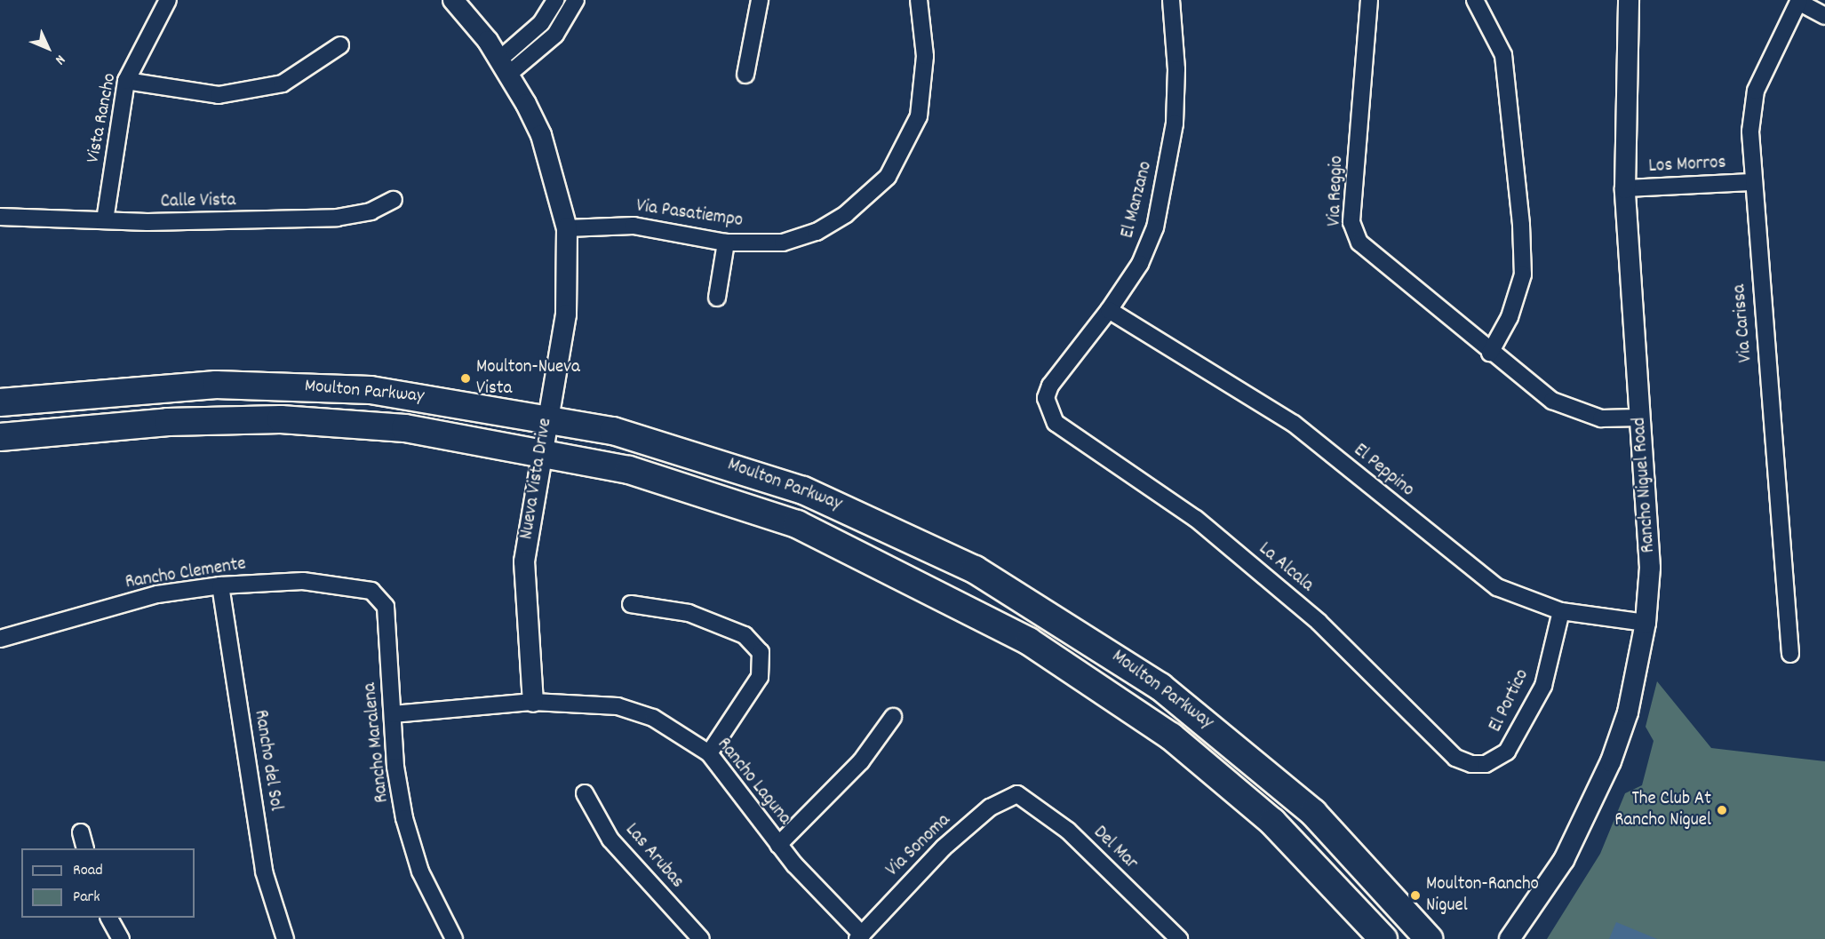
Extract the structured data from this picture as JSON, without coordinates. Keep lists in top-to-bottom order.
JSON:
{
  "streets": {
    "main road": ["Moulton Parkway"],
    "street": [
      "Vista Rancho",
      "Los Morros",
      "Via Reggio",
      "El Manzano",
      "Calle Vista",
      "Via Pasatiempo",
      "Via Carissa",
      "El Peppino",
      "Nueva Vista Drive",
      "Rancho Niguel Road",
      "La Alcala",
      "Rancho Clemente",
      "El Portico",
      "Rancho Maralena",
      "Rancho del Sol",
      "Rancho Laguna",
      "Via Sonoma",
      "Del Mar",
      "Las Arubas"
    ]
  },
  "crossings": [
    ["Vista Rancho", "Calle Vista"],
    ["Los Morros", "Via Carissa"],
    ["Los Morros", "Rancho Niguel Road"],
    ["Via Reggio", "Rancho Niguel Road"],
    ["El Manzano", "El Peppino"],
    ["El Manzano", "La Alcala"],
    ["Via Pasatiempo", "Nueva Vista Drive"],
    ["Moulton Parkway", "Nueva Vista Drive"],
    ["El Peppino", "Rancho Niguel Road"],
    ["El Peppino", "El Portico"],
    ["Nueva Vista Drive", "Rancho Laguna"],
    ["La Alcala", "El Portico"],
    ["Rancho Clemente", "Rancho Maralena"],
    ["Rancho Clemente", "Rancho del Sol"],
    ["Rancho Maralena", "Rancho Laguna"],
    ["Rancho Laguna", "Via Sonoma"],
    ["Via Sonoma", "Del Mar"]
  ],
  "places": ["Moulton-Nueva Vista", "The Club At Rancho Niguel", "Moulton-Rancho Niguel"],
  "legend": ["Road", "Park"],
  "north": "bottom right"
}
